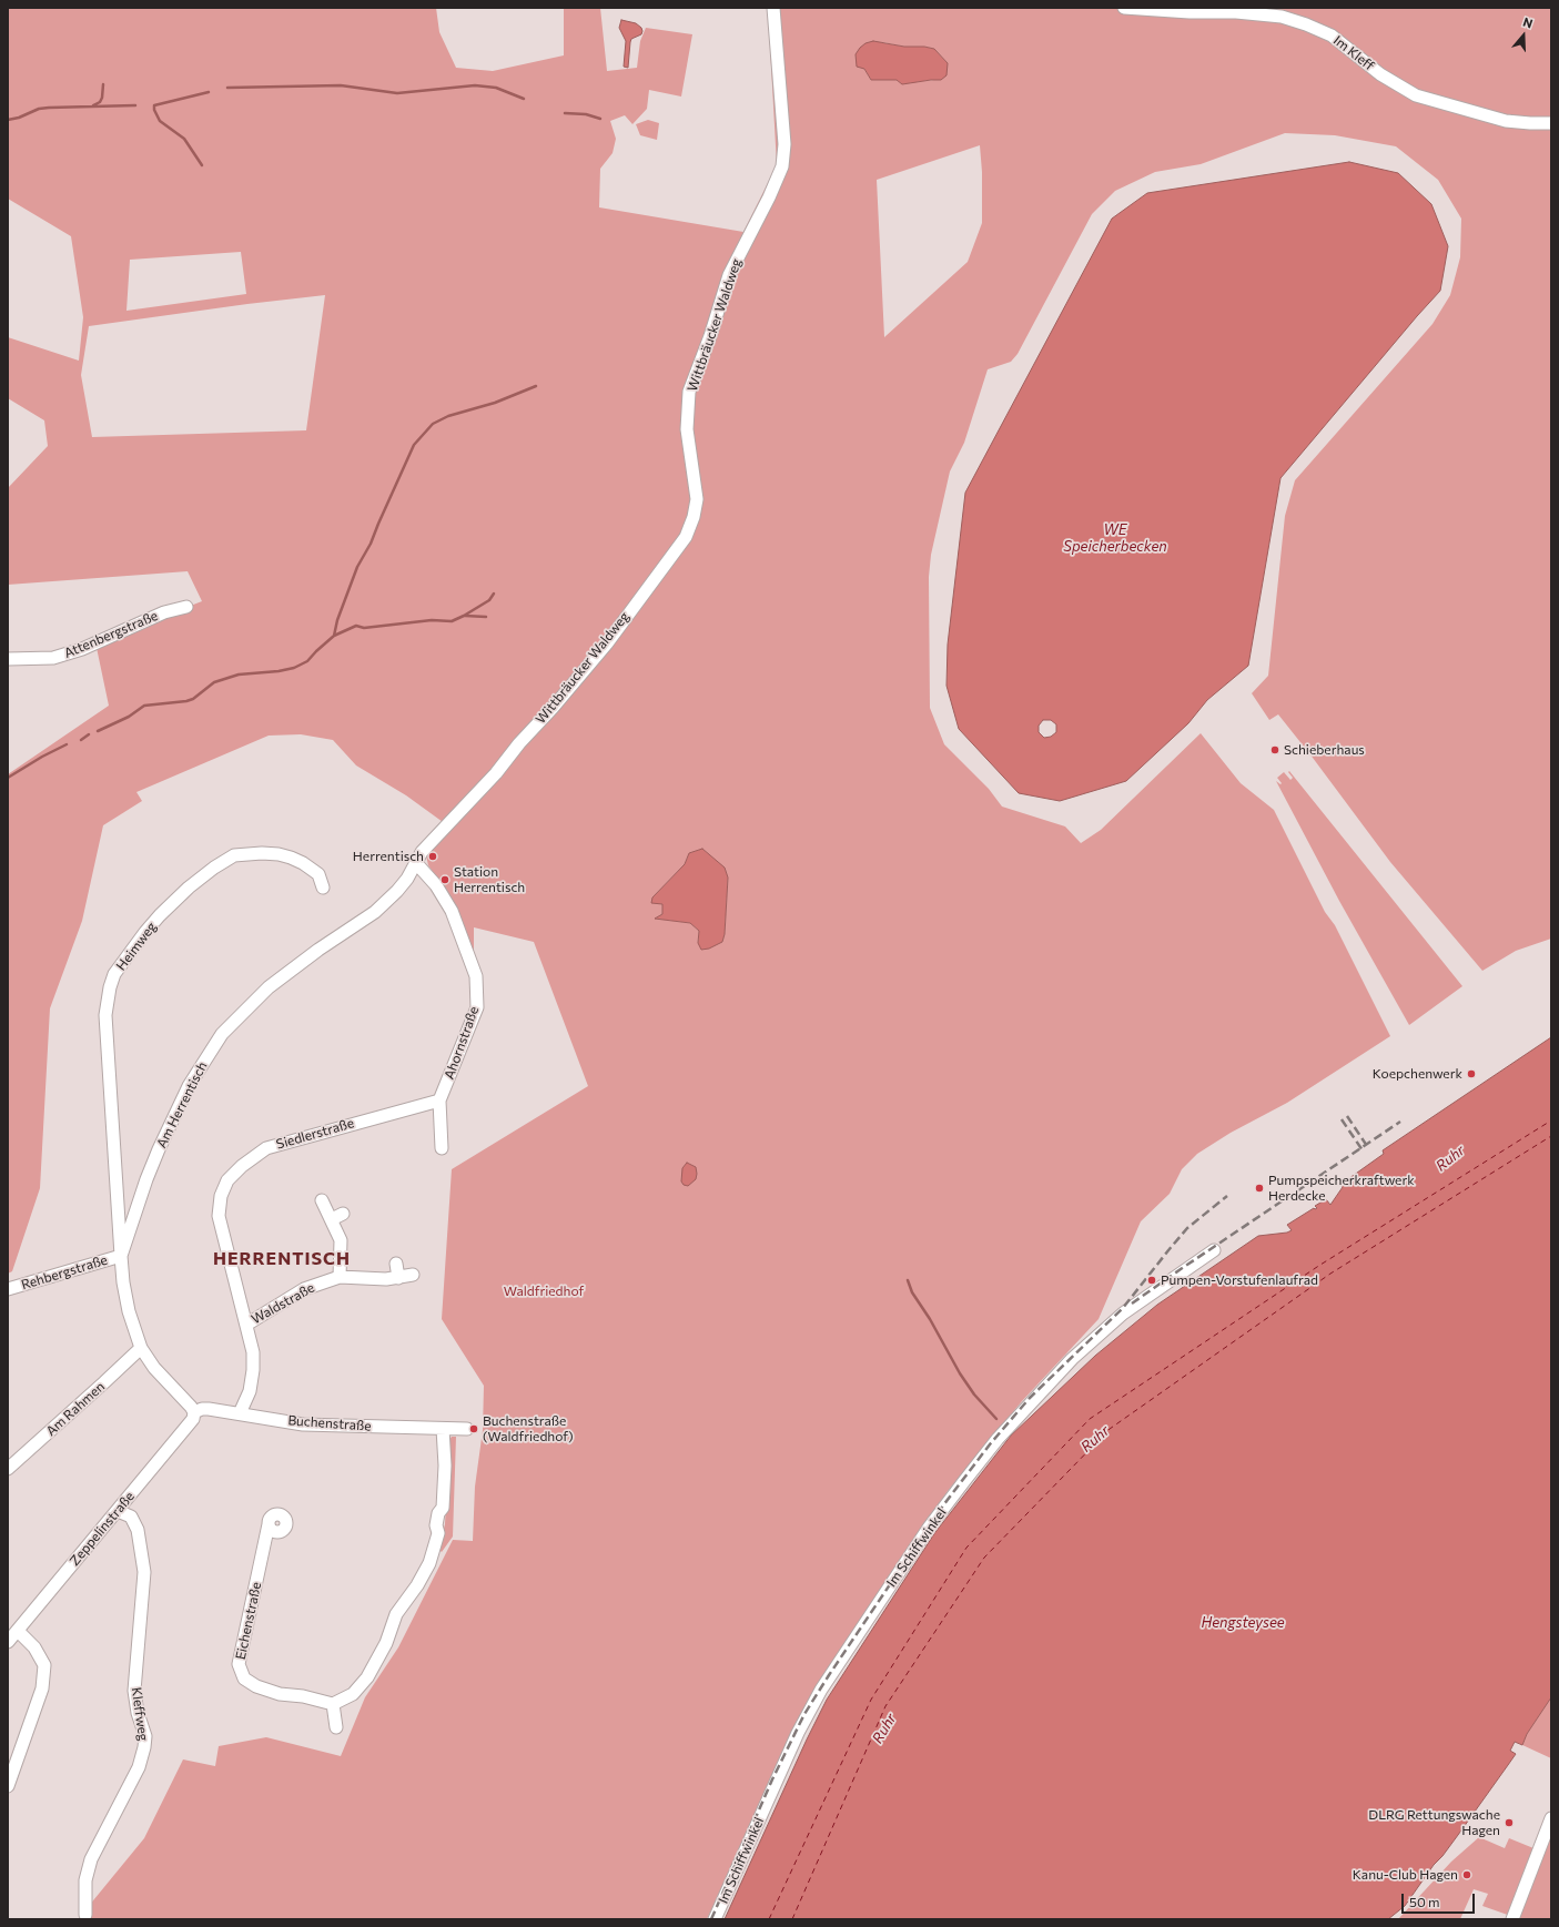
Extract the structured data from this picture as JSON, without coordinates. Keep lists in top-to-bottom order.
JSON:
{
  "streets": {
    "street": [
      "Im Kleff",
      "Wittbräucker Waldweg",
      "Attenbergstraße",
      "Heimweg",
      "Ahornstraße",
      "Am Herrentisch",
      "Siedlerstraße",
      "Rehbergstraße",
      "Waldstraße",
      "Am Rahmen",
      "Buchenstraße",
      "Zeppelinstraße",
      "Im Schiffwinkel",
      "Eichenstraße",
      "Kleffweg"
    ]
  },
  "crossings": [
    ["Wittbräucker Waldweg", "Ahornstraße"],
    ["Wittbräucker Waldweg", "Am Herrentisch"],
    ["Heimweg", "Am Herrentisch"],
    ["Heimweg", "Rehbergstraße"],
    ["Ahornstraße", "Am Herrentisch"],
    ["Ahornstraße", "Siedlerstraße"],
    ["Am Herrentisch", "Rehbergstraße"],
    ["Am Herrentisch", "Am Rahmen"],
    ["Am Herrentisch", "Buchenstraße"],
    ["Am Herrentisch", "Zeppelinstraße"],
    ["Siedlerstraße", "Waldstraße"],
    ["Siedlerstraße", "Buchenstraße"],
    ["Buchenstraße", "Zeppelinstraße"],
    ["Zeppelinstraße", "Kleffweg"]
  ],
  "districts": ["HERRENTISCH"],
  "water": ["WE Speicherbecken", "Ruhr", "Hengsteysee"],
  "parks": ["Waldfriedhof"],
  "places": [
    "Schieberhaus",
    "Herrentisch",
    "Station Herrentisch",
    "Koepchenwerk",
    "Pumpspeicherkraftwerk Herdecke",
    "Pumpen-Vorstufenlaufrad",
    "Buchenstraße (Waldfriedhof)",
    "DLRG Rettungswache Hagen",
    "Kanu-Club Hagen"
  ],
  "scale_bar": "50 m",
  "north": "top"
}
